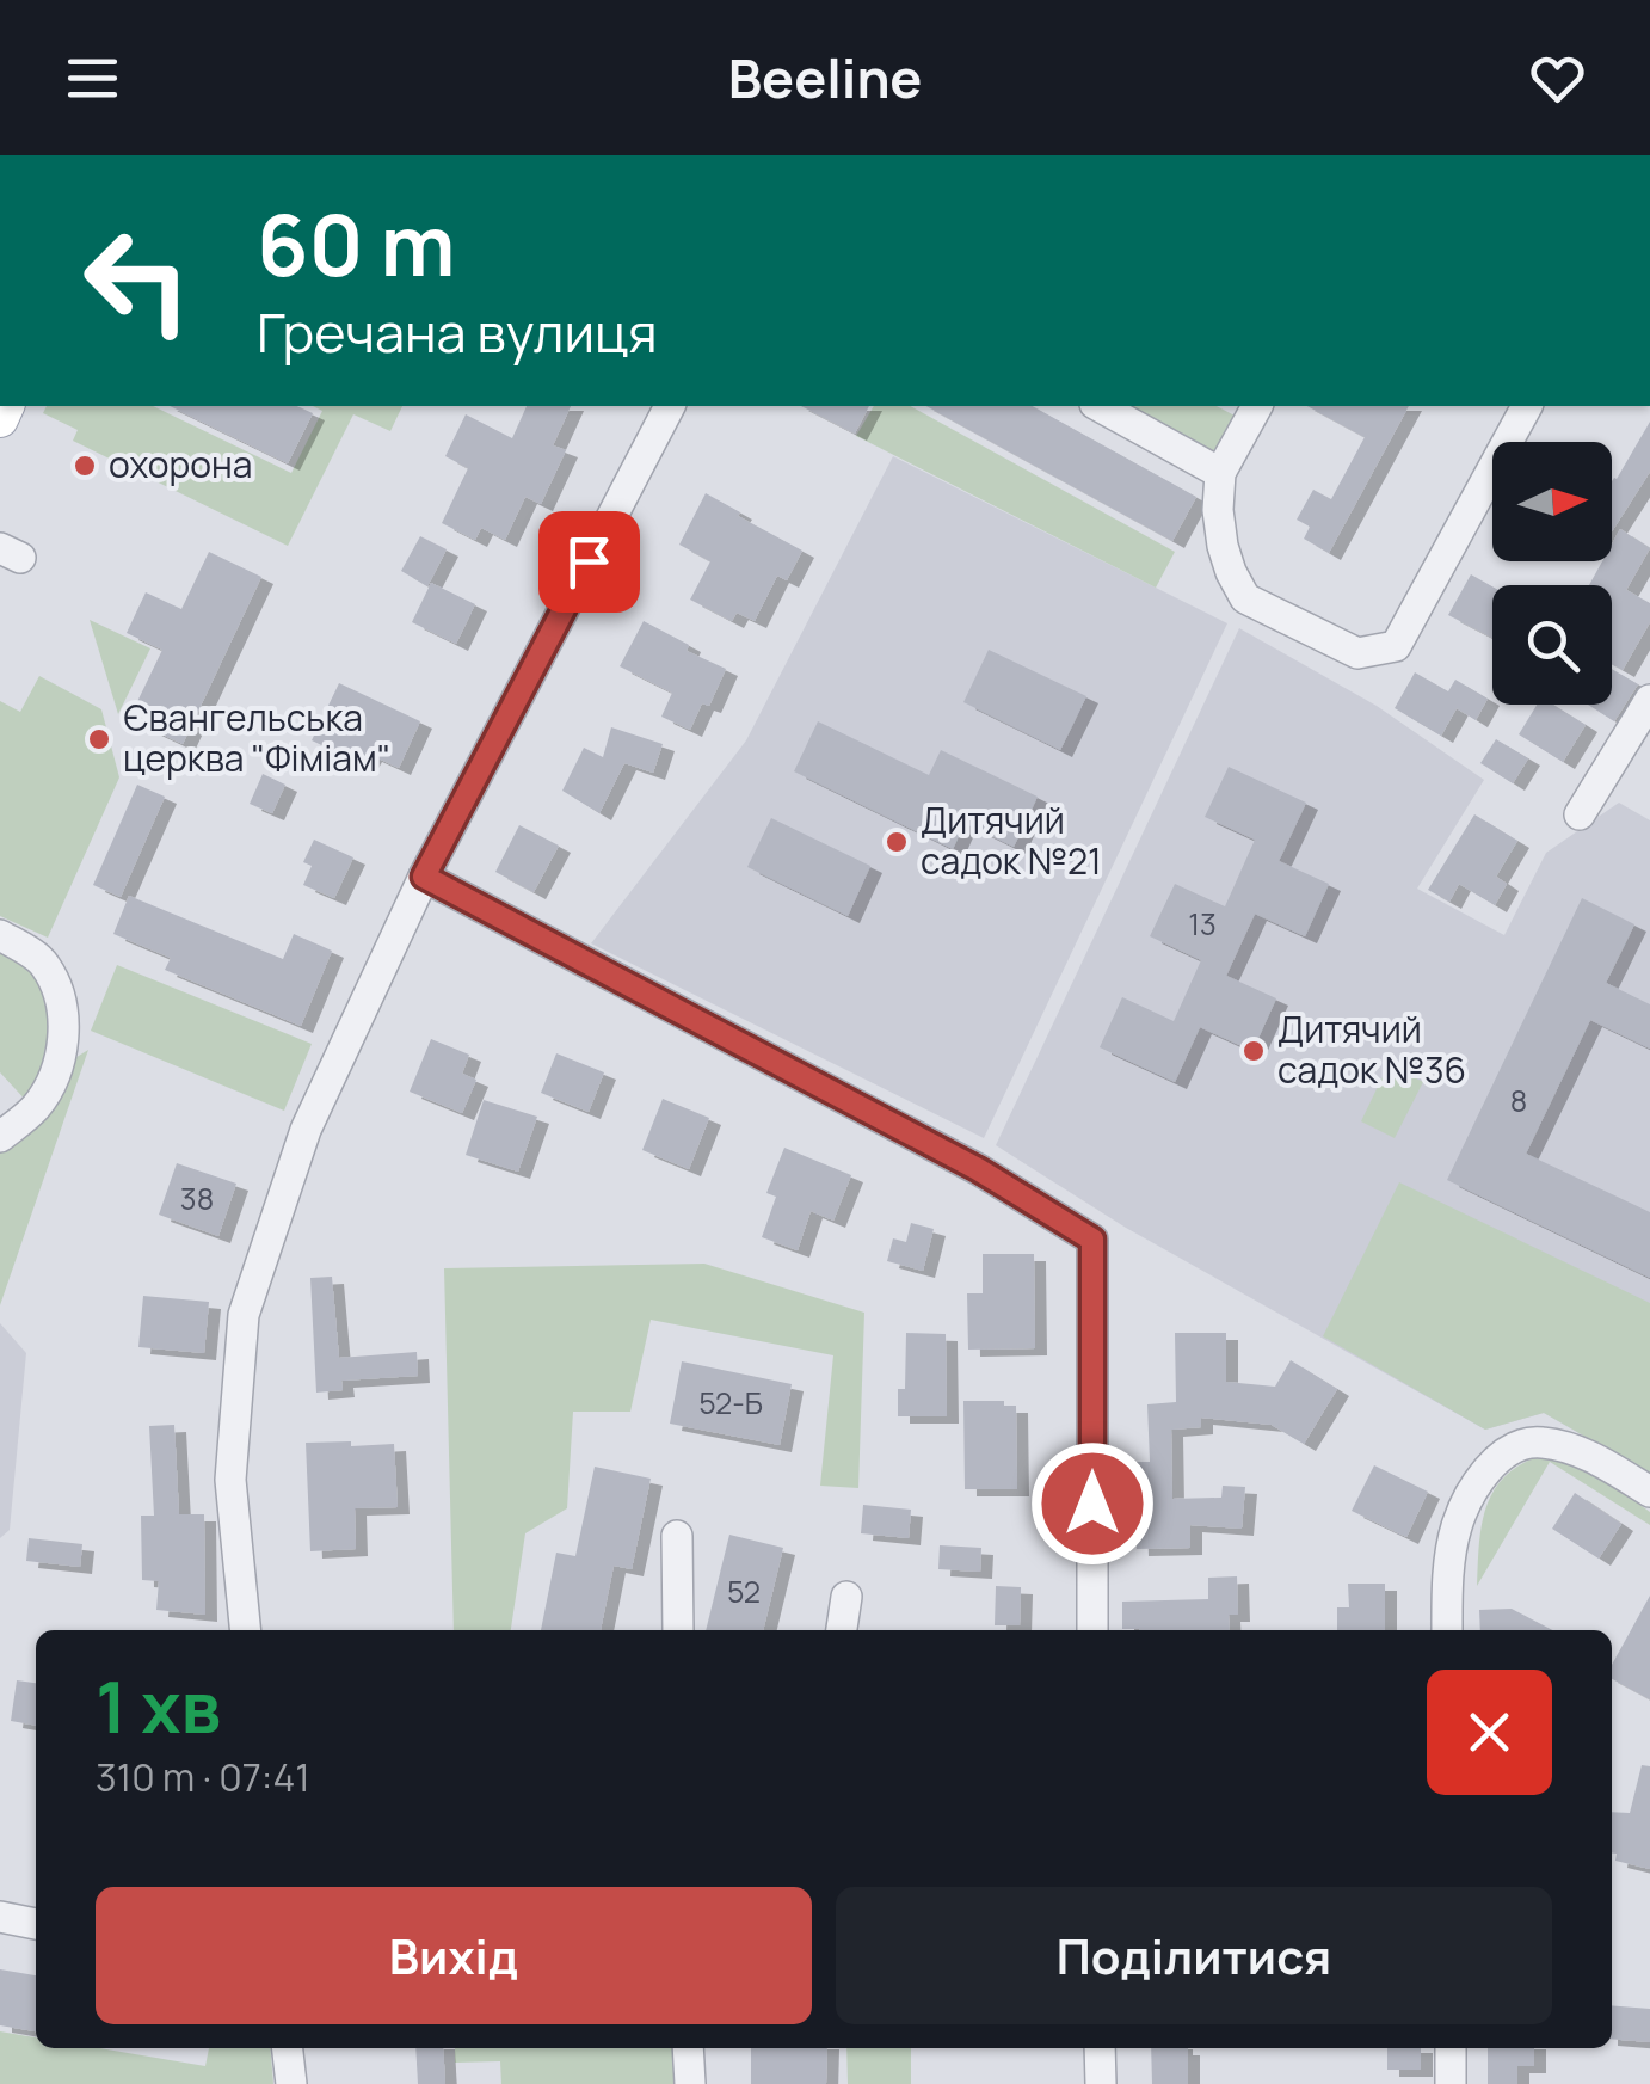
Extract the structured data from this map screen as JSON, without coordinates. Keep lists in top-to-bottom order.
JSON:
{
  "places": [
    "охорона",
    "Євангельська церква \"Фіміам\"",
    "Дитячий садок №21",
    "Дитячий садок №36"
  ],
  "house_numbers": [
    "13",
    "8",
    "38",
    "52-Б",
    "52"
  ],
  "north": "right",
  "page": {
    "header": "Beeline",
    "turn": ["60 m", "Гречана вулиця"],
    "heading": ["1 хв", "310 m · 07:41"],
    "buttons": ["Вихід", "Поділитися"]
  }
}
